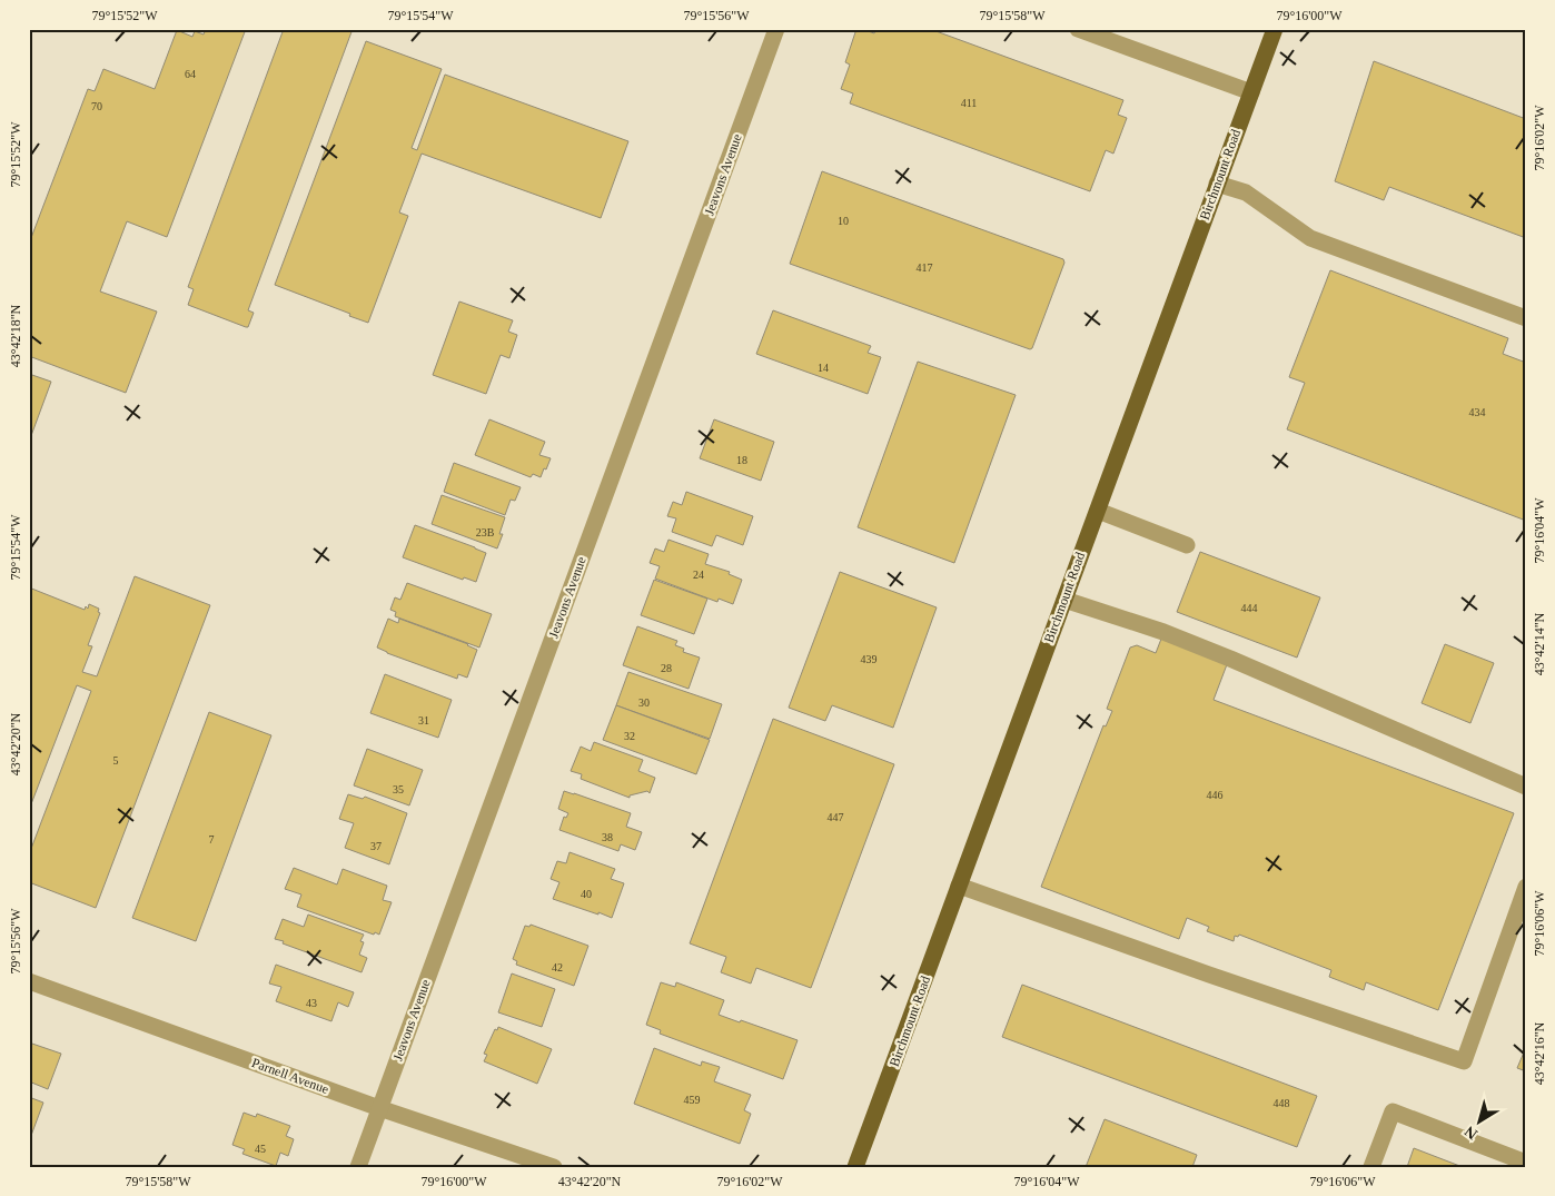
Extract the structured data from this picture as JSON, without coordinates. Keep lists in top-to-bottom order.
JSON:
{
  "streets": {
    "main road": ["Birchmount Road"],
    "street": ["Jeavons Avenue", "Parnell Avenue"]
  },
  "crossings": [
    ["Jeavons Avenue", "Parnell Avenue"]
  ],
  "house_numbers": [
    "64",
    "411",
    "70",
    "10",
    "417",
    "14",
    "434",
    "18",
    "23B",
    "24",
    "444",
    "439",
    "28",
    "30",
    "31",
    "32",
    "5",
    "35",
    "446",
    "447",
    "38",
    "7",
    "37",
    "40",
    "42",
    "43",
    "459",
    "448",
    "45"
  ],
  "north": "bottom left",
  "coordinates": [
    "79°15'52\"W",
    "79°15'54\"W",
    "79°15'56\"W",
    "79°15'58\"W",
    "79°16'00\"W",
    "79°16'02\"W",
    "43°42'18\"N",
    "79°16'04\"W",
    "43°42'14\"N",
    "43°42'20\"N",
    "79°16'06\"W",
    "43°42'16\"N"
  ]
}
